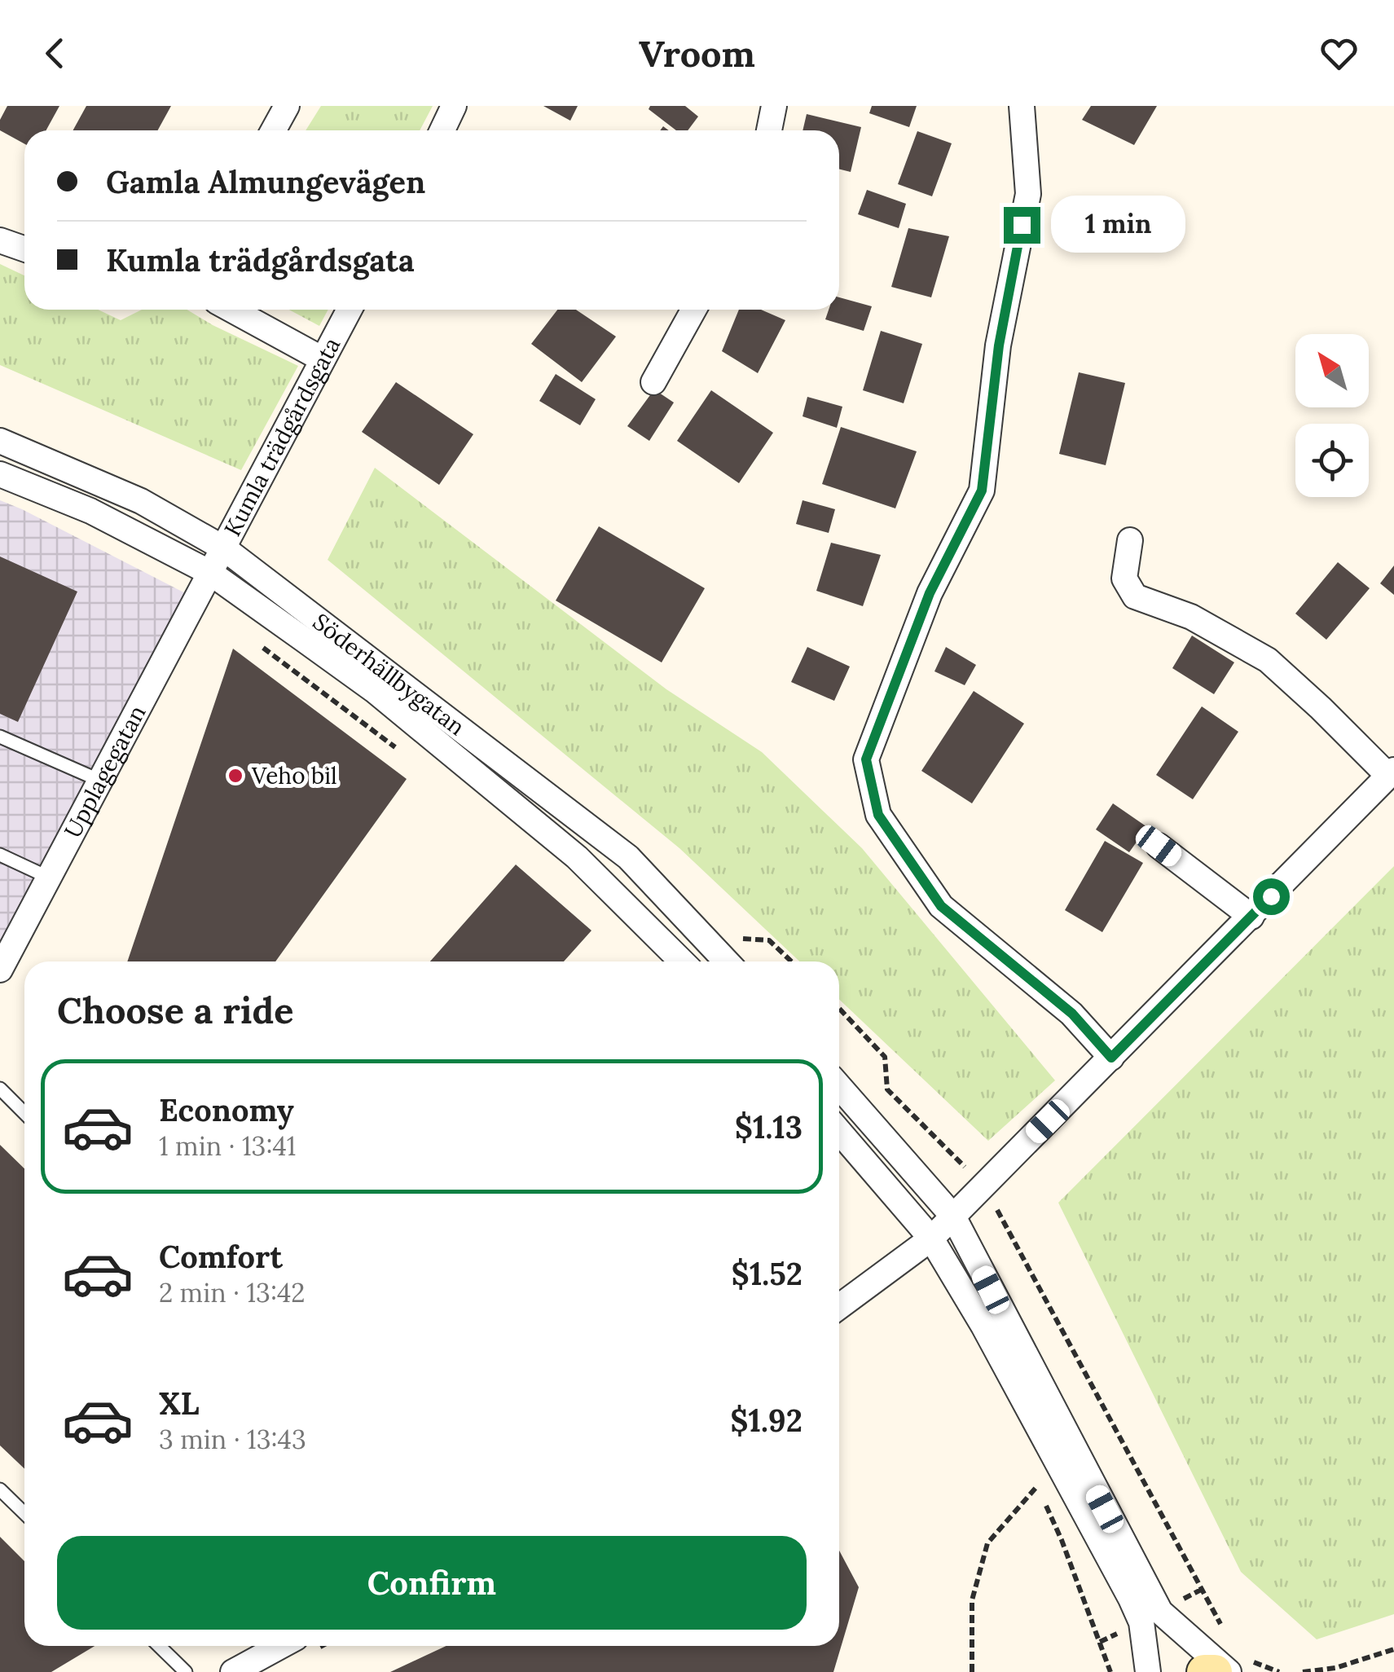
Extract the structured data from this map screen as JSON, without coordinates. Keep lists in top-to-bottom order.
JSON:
{
  "streets": {
    "street": ["Kumla trädgårdsgata", "Söderhällbygatan", "Upplagegatan"]
  },
  "crossings": [
    ["Kumla trädgårdsgata", "Söderhällbygatan"],
    ["Kumla trädgårdsgata", "Upplagegatan"],
    ["Söderhällbygatan", "Upplagegatan"]
  ],
  "places": ["Veho bil"],
  "north": "top left",
  "page": {
    "header": "Vroom",
    "banner": ["Gamla Almungevägen", "Kumla trädgårdsgata"],
    "bubble": "1 min",
    "heading": "Choose a ride",
    "list": [
      {
        "name": "Economy",
        "note": "1 min · 13:41",
        "value": "$1.13"
      },
      {
        "name": "Comfort",
        "note": "2 min · 13:42",
        "value": "$1.52"
      },
      {
        "name": "XL",
        "note": "3 min · 13:43",
        "value": "$1.92"
      }
    ],
    "buttons": "Confirm"
  }
}
